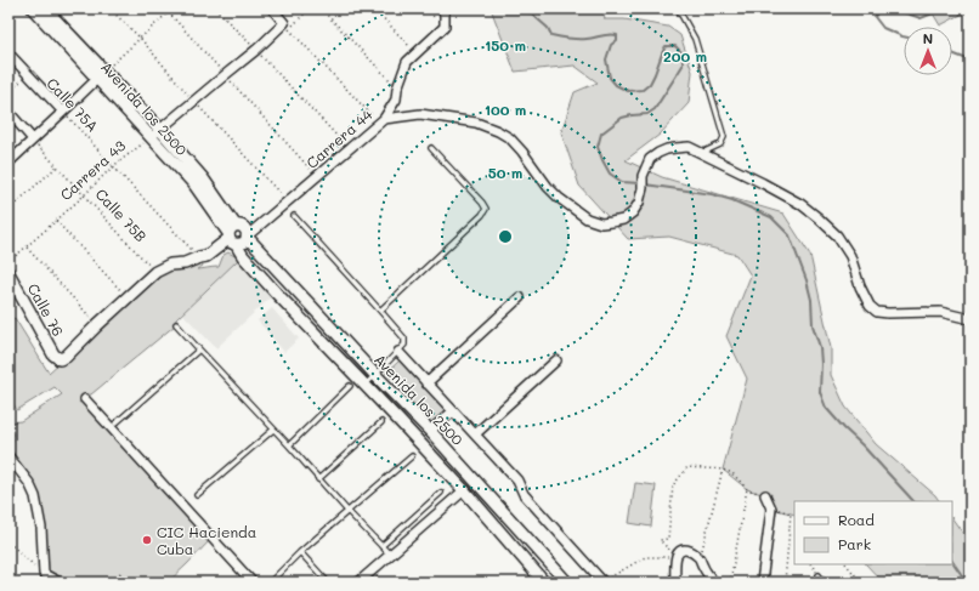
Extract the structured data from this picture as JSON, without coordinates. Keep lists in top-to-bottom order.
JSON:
{
  "streets": {
    "main road": ["Avenida los 2500", "Calle 76"],
    "street": ["Calle 75A", "Carrera 44"],
    "path": ["Carrera 43", "Calle 75B"]
  },
  "crossings": [
    ["Calle 75A", "Carrera 43"],
    ["Avenida los 2500", "Carrera 44"],
    ["Avenida los 2500", "Carrera 43"],
    ["Carrera 43", "Calle 75B"]
  ],
  "places": ["CIC Hacienda Cuba"],
  "legend": ["Road", "Park"],
  "north": "top",
  "rings": [
    "150 m",
    "200 m",
    "100 m",
    "50 m"
  ]
}
